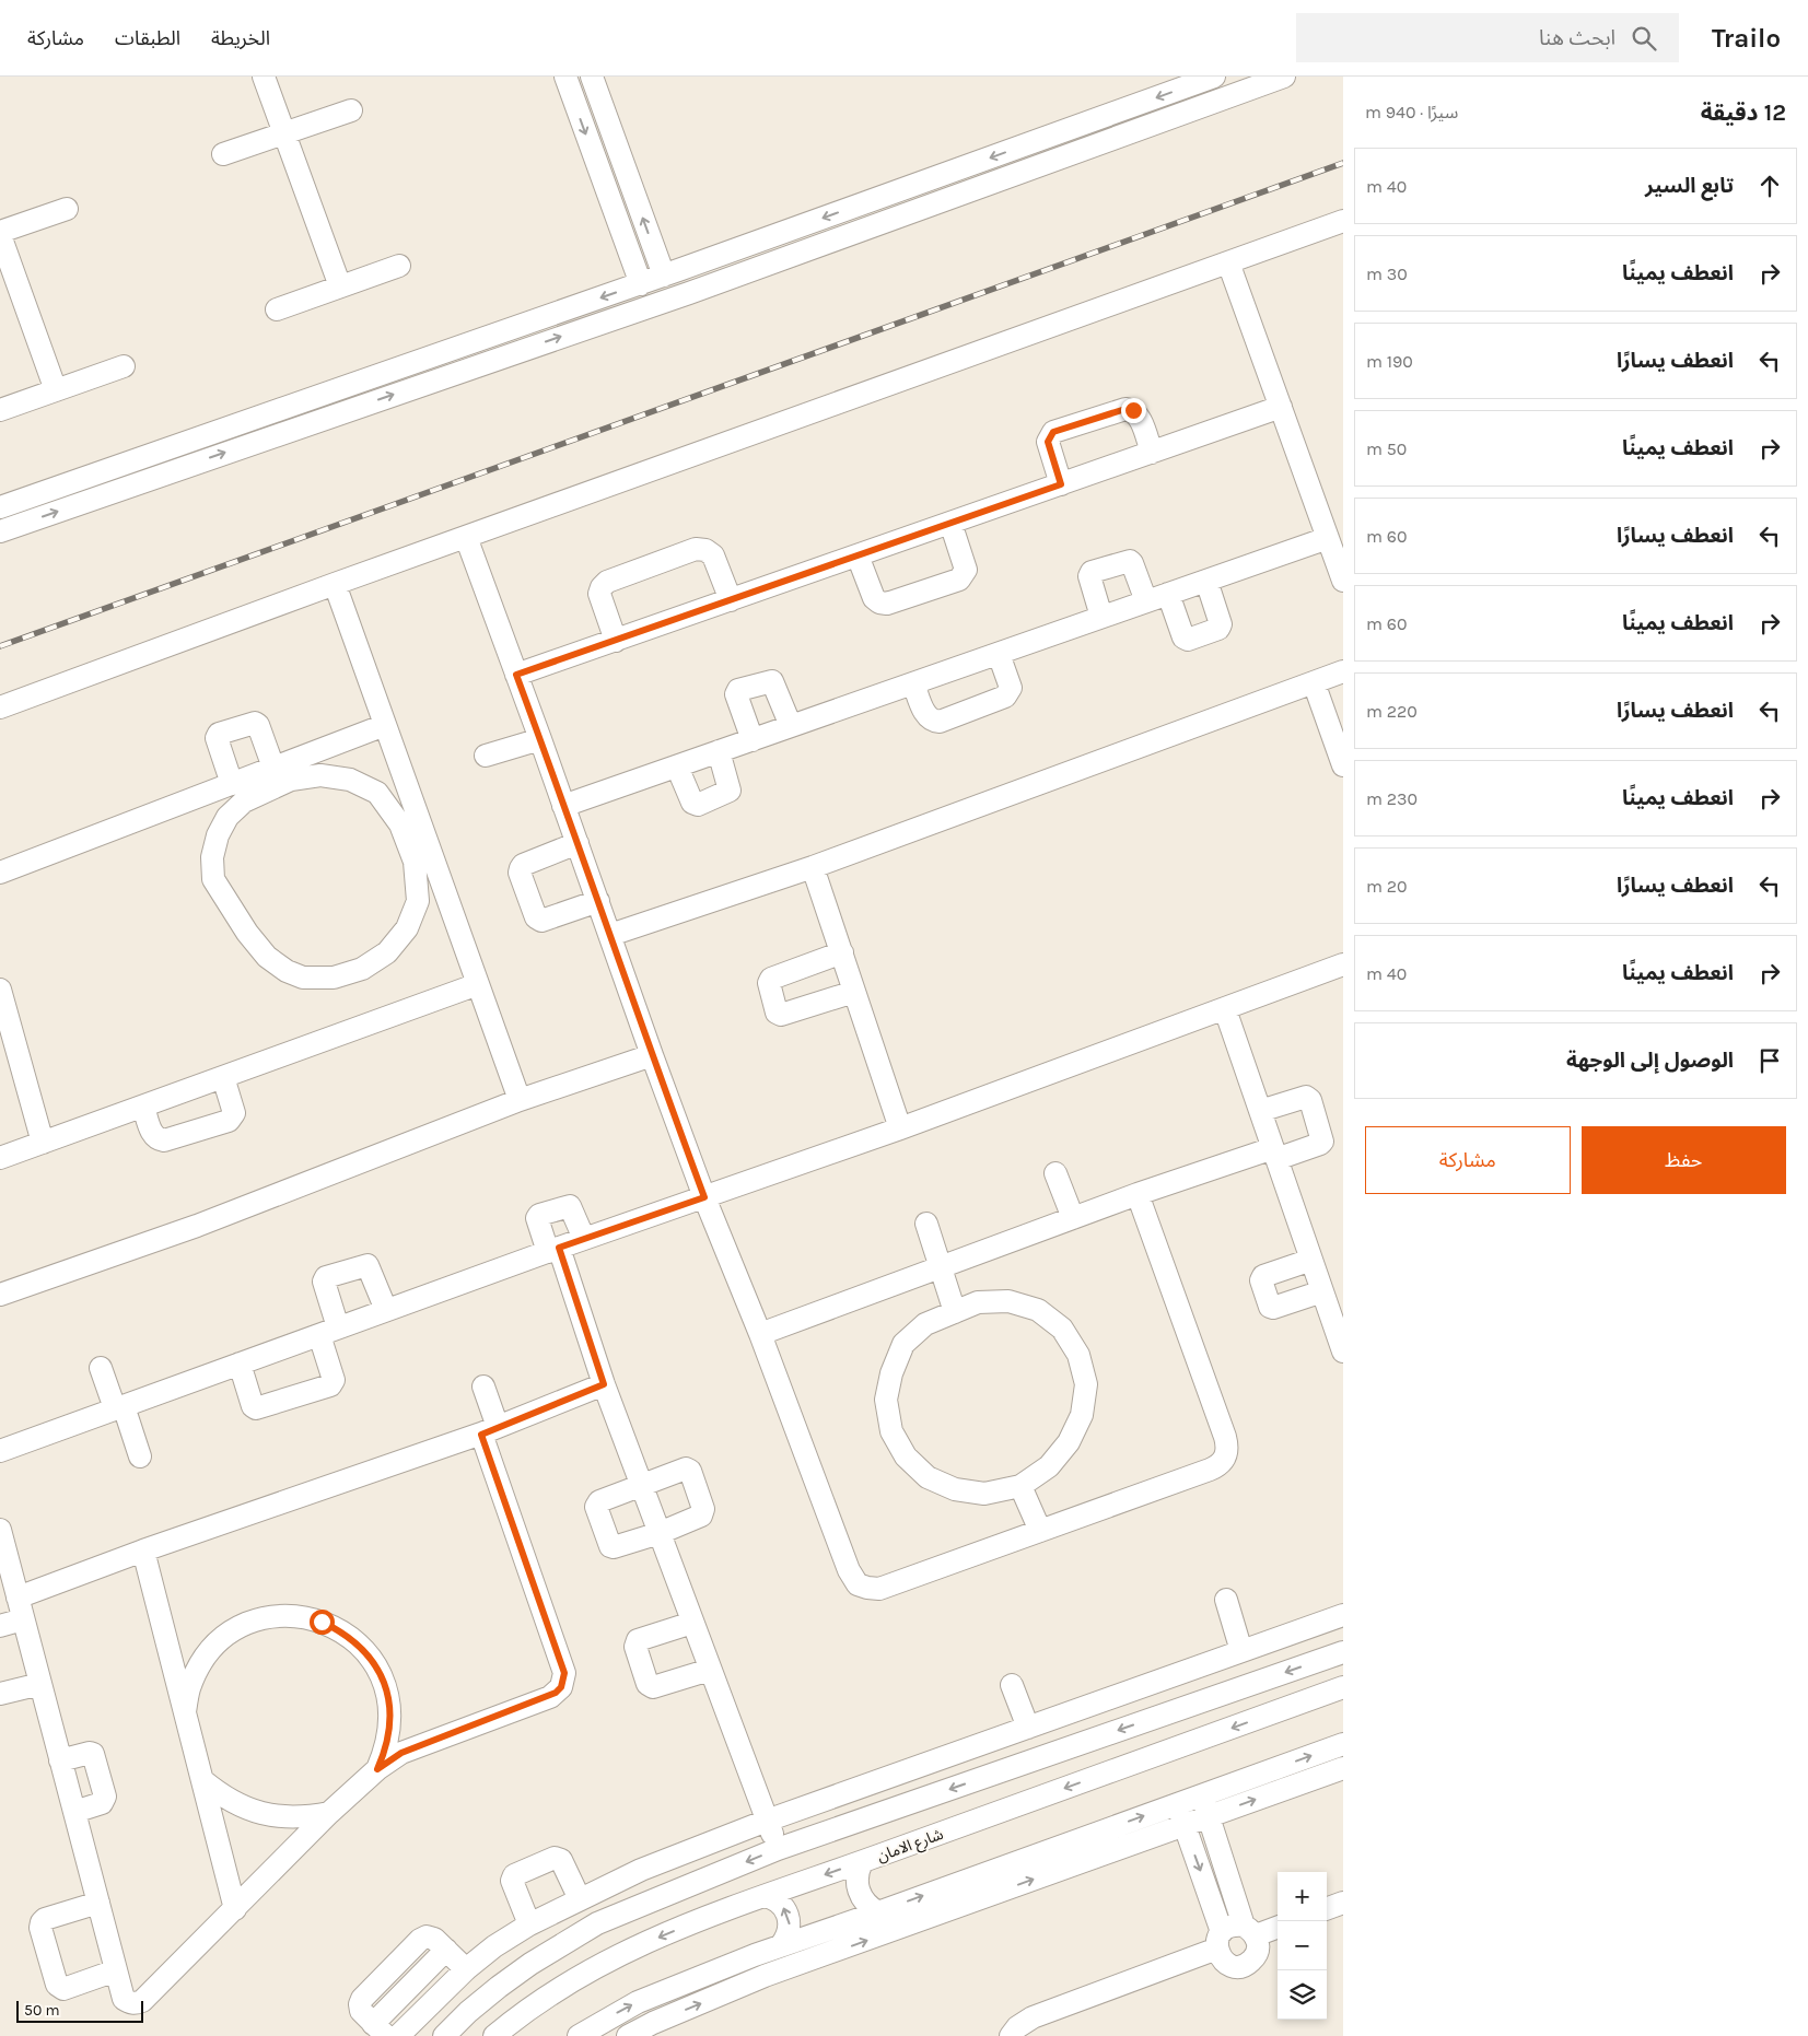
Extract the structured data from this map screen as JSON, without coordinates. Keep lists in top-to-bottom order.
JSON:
{
  "streets": {
    "street": ["شارع الامان"]
  },
  "scale_bar": "50 m",
  "page": {
    "header": "Trailo",
    "search": "ابحث هنا",
    "nav": ["الخريطة", "الطبقات", "مشاركة"],
    "heading": ["12 دقيقة", "سيرًا · 940 m"],
    "list": [
      ["تابع السير", "40 m"],
      ["انعطف يمينًا", "30 m"],
      ["انعطف يسارًا", "190 m"],
      ["انعطف يمينًا", "50 m"],
      ["انعطف يسارًا", "60 m"],
      ["انعطف يمينًا", "60 m"],
      ["انعطف يسارًا", "220 m"],
      ["انعطف يمينًا", "230 m"],
      ["انعطف يسارًا", "20 m"],
      ["انعطف يمينًا", "40 m"],
      "الوصول إلى الوجهة"
    ],
    "buttons": ["حفظ", "مشاركة"],
    "map_buttons": ["+", "−"],
    "scale": "50 m"
  }
}
